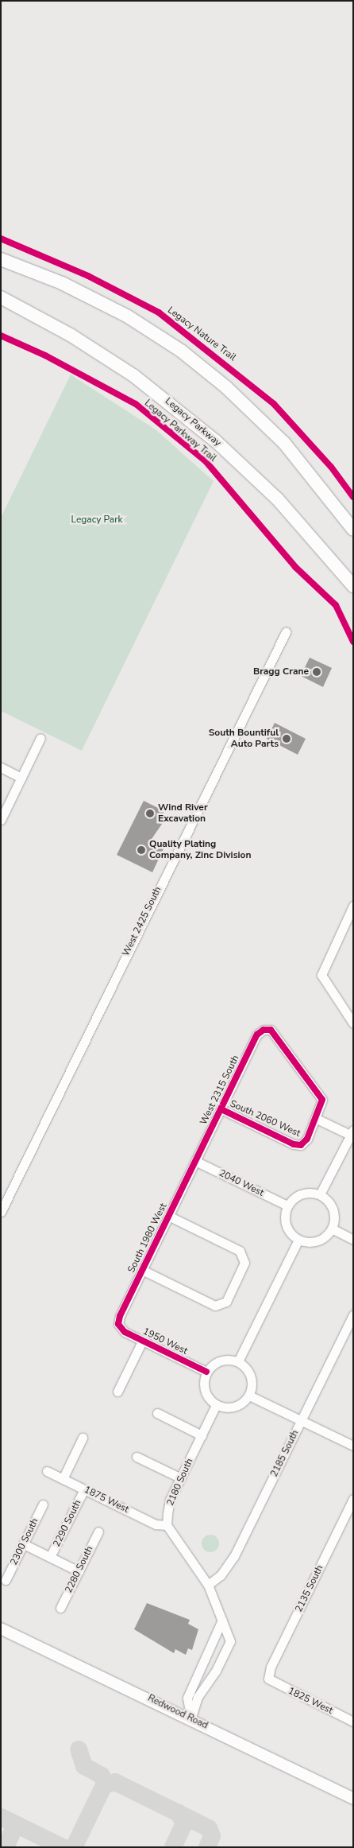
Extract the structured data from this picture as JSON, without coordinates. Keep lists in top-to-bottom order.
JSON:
{
  "streets": {
    "highway": ["Legacy Parkway"],
    "main road": ["Redwood Road"],
    "street": [
      "West 2425 South",
      "West 2315 South",
      "South 2060 West",
      "2040 West",
      "South 1980 West",
      "1950 West",
      "2185 South",
      "2180 South",
      "1875 West",
      "2290 South",
      "2300 South",
      "2280 South",
      "2135 South",
      "1825 West"
    ],
    "cycle path": ["Legacy Nature Trail", "Legacy Parkway Trail"]
  },
  "crossings": [
    ["West 2315 South", "South 2060 West"],
    ["West 2315 South", "2040 West"],
    ["West 2315 South", "South 1980 West"],
    ["2040 West", "South 1980 West"],
    ["South 1980 West", "1950 West"],
    ["1950 West", "2180 South"],
    ["2180 South", "1875 West"],
    ["1875 West", "2290 South"],
    ["2135 South", "1825 West"]
  ],
  "parks": ["Legacy Park"],
  "places": [
    "Bragg Crane",
    "South Bountiful Auto Parts",
    "Wind River Excavation",
    "Quality Plating Company, Zinc Division"
  ]
}
